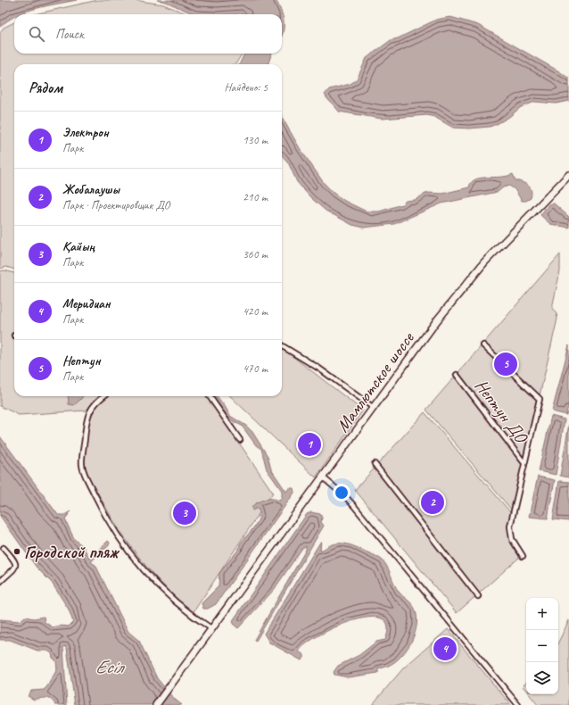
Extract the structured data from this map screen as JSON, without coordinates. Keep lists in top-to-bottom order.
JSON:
{
  "streets": {
    "highway": ["Мамлютское шоссе"],
    "street": ["Нептун ДО"]
  },
  "water": ["Есіл"],
  "places": ["Городской пляж"],
  "page": {
    "search": "Поиск",
    "heading": ["Рядом", "Найдено: 5"],
    "list": [
      {
        "mark": "1",
        "name": "Электрон",
        "note": "Парк",
        "value": "130 m"
      },
      {
        "mark": "2",
        "name": "Жобалаушы",
        "note": "Парк · Проектировщик ДО",
        "value": "210 m"
      },
      {
        "mark": "3",
        "name": "Қайың",
        "note": "Парк",
        "value": "360 m"
      },
      {
        "mark": "4",
        "name": "Меридиан",
        "note": "Парк",
        "value": "420 m"
      },
      {
        "mark": "5",
        "name": "Нептун",
        "note": "Парк",
        "value": "470 m"
      }
    ],
    "pins": [
      "5",
      "1",
      "2",
      "3",
      "4"
    ],
    "map_buttons": ["+", "−"]
  }
}
